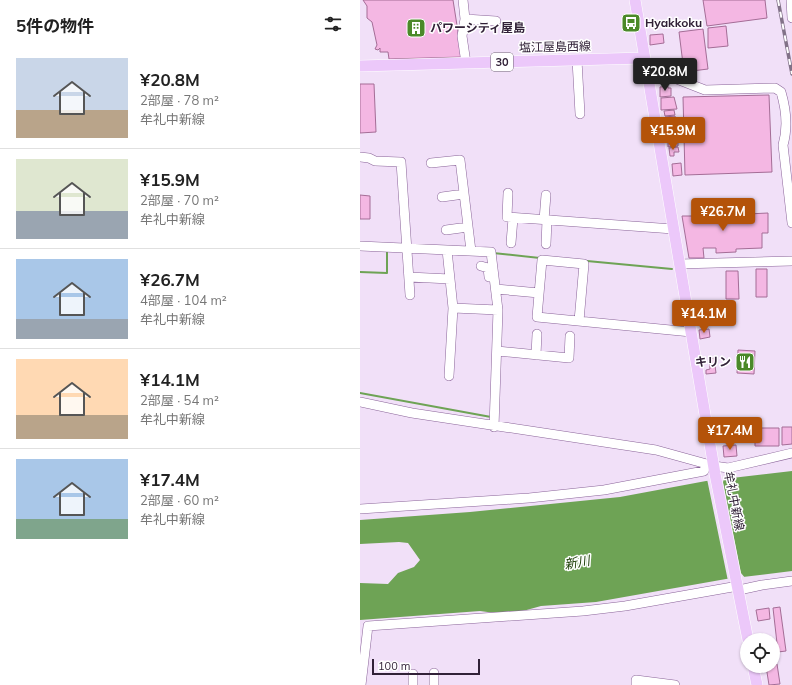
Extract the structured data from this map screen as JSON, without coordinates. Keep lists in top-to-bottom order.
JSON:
{
  "streets": {
    "main road": ["塩江屋島西線", "30", "牟礼中新線"]
  },
  "crossings": [
    ["塩江屋島西線", "牟礼中新線"]
  ],
  "water": ["新川"],
  "places": {
    "bus stop": ["Hyakkoku"],
    "building": ["パワーシティ屋島"],
    "restaurant": ["キリン"]
  },
  "scale_bar": "100 m",
  "page": {
    "heading": "5件の物件",
    "list": [
      {
        "name": "¥20.8M",
        "note": "2部屋 · 78 m² · 牟礼中新線"
      },
      {
        "name": "¥15.9M",
        "note": "2部屋 · 70 m² · 牟礼中新線"
      },
      {
        "name": "¥26.7M",
        "note": "4部屋 · 104 m² · 牟礼中新線"
      },
      {
        "name": "¥14.1M",
        "note": "2部屋 · 54 m² · 牟礼中新線"
      },
      {
        "name": "¥17.4M",
        "note": "2部屋 · 60 m² · 牟礼中新線"
      }
    ],
    "price": [
      "¥20.8M",
      "¥15.9M",
      "¥26.7M",
      "¥14.1M",
      "¥17.4M"
    ],
    "scale": "100 m"
  }
}
